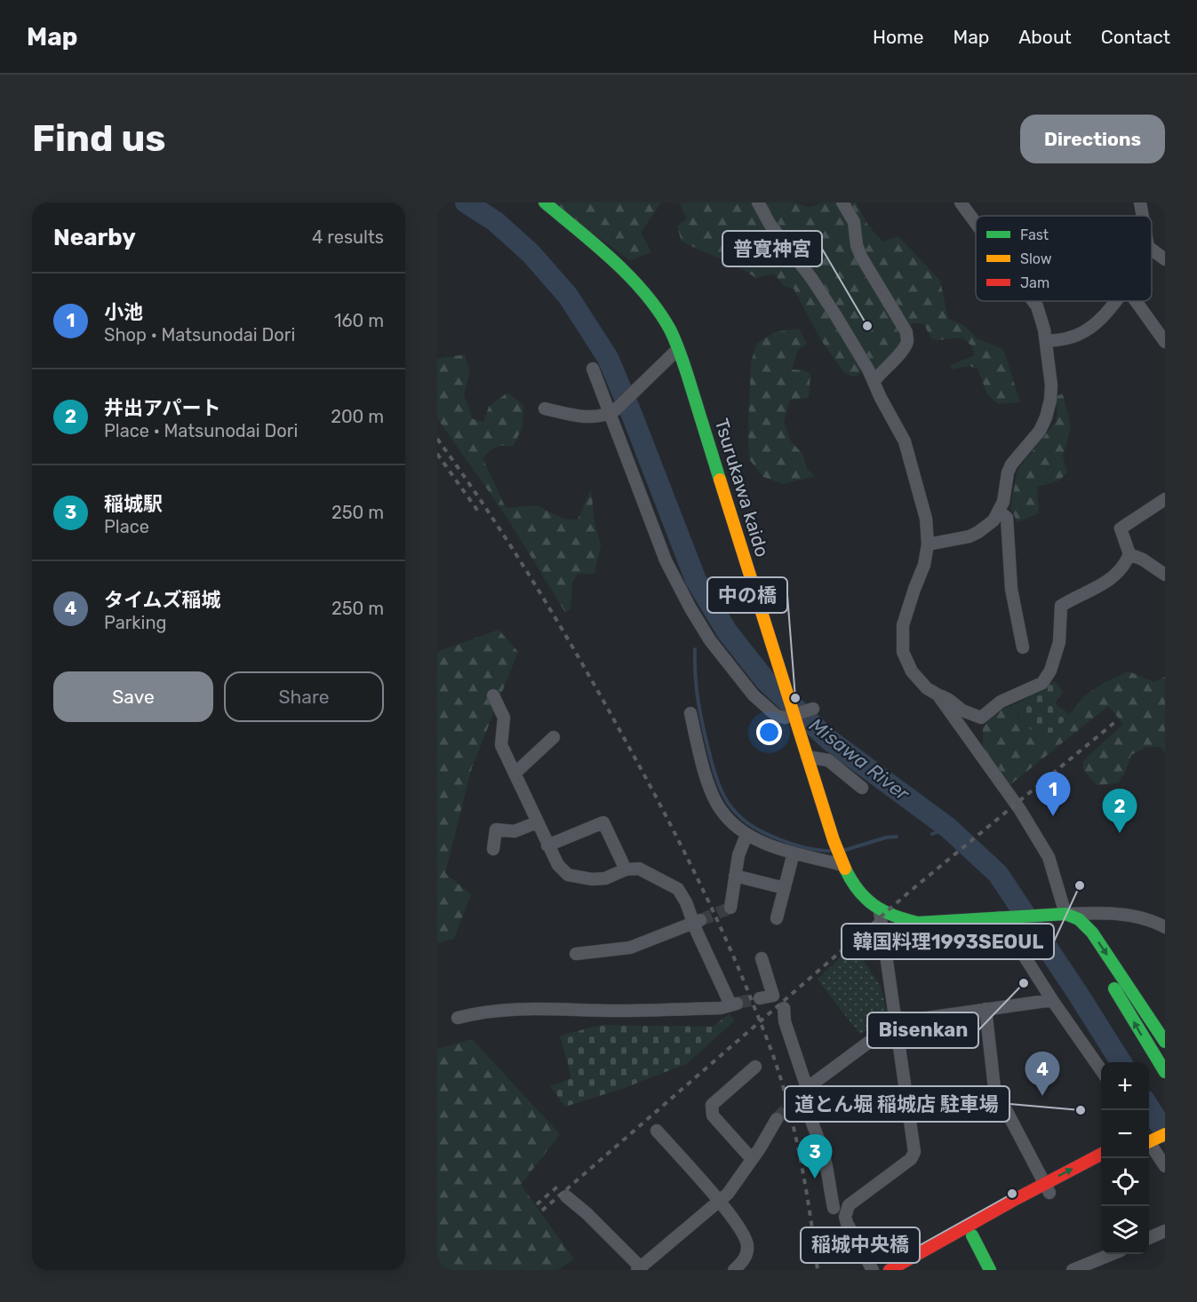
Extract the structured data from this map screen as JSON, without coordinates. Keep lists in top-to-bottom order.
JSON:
{
  "streets": {
    "main road": ["Tsurukawa kaido"]
  },
  "water": ["Misawa River"],
  "places": [
    "普寛神宮",
    "中の橋",
    "韓国料理1993SEOUL",
    "Bisenkan",
    "道とん堀 稲城店 駐車場",
    "稲城中央橋"
  ],
  "legend": ["Fast", "Slow", "Jam"],
  "page": {
    "header": "Map",
    "nav": [
      "Home",
      "Map",
      "About",
      "Contact"
    ],
    "buttons": [
      "Directions",
      ["Save", "Share"]
    ],
    "title": "Find us",
    "heading": ["Nearby", "4 results"],
    "list": [
      {
        "mark": "1",
        "name": "小池",
        "note": "Shop · Matsunodai Dori",
        "value": "160 m"
      },
      {
        "mark": "2",
        "name": "井出アパート",
        "note": "Place · Matsunodai Dori",
        "value": "200 m"
      },
      {
        "mark": "3",
        "name": "稲城駅",
        "note": "Place",
        "value": "250 m"
      },
      {
        "mark": "4",
        "name": "タイムズ稲城",
        "note": "Parking",
        "value": "250 m"
      }
    ],
    "pins": [
      "1",
      "2",
      "4",
      "3"
    ],
    "map_buttons": ["+", "−"]
  }
}
